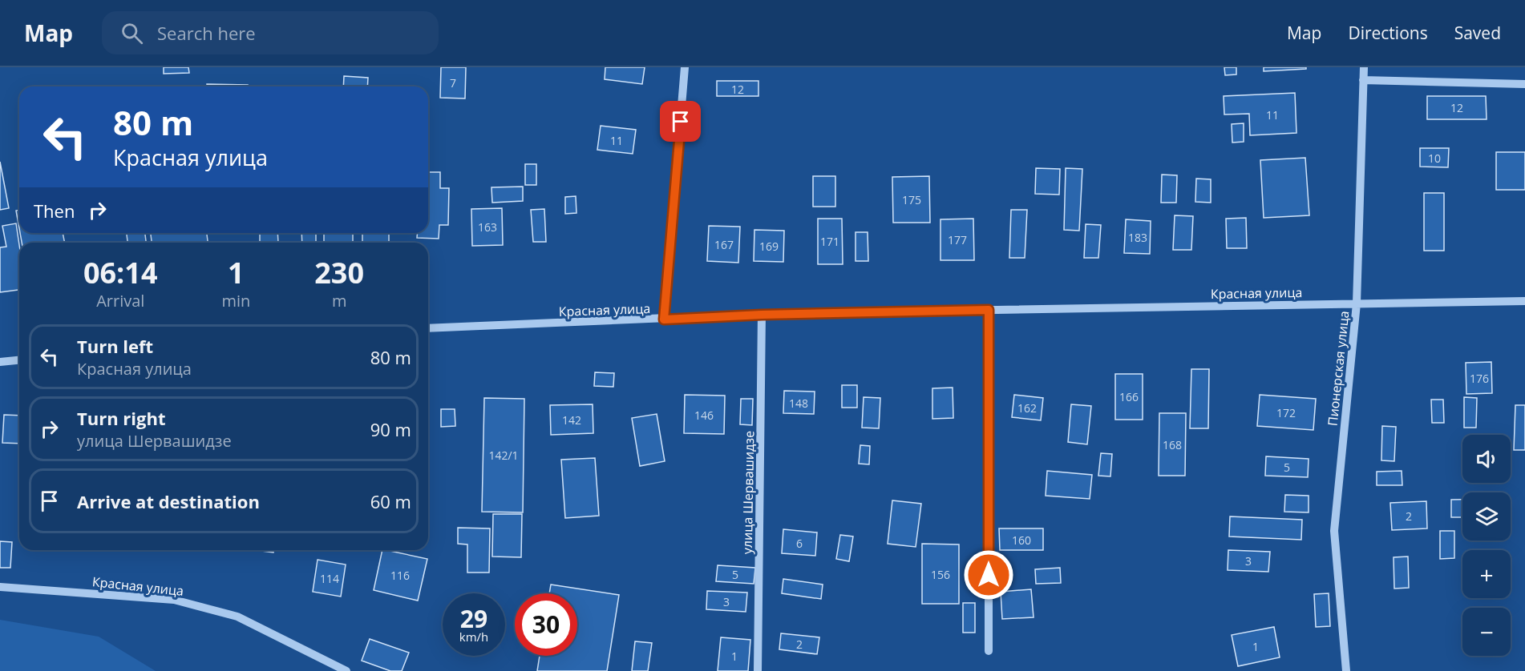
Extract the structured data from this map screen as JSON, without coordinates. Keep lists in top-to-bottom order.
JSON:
{
  "streets": {
    "street": ["Красная улица", "Пионерская улица", "улица Шервашидзе"]
  },
  "crossings": [
    ["Красная улица", "Пионерская улица"],
    ["Красная улица", "улица Шервашидзе"]
  ],
  "house_numbers": [
    "7",
    "12",
    "12",
    "11",
    "11",
    "10",
    "175",
    "163",
    "183",
    "177",
    "171",
    "167",
    "169",
    "176",
    "166",
    "148",
    "162",
    "172",
    "146",
    "142",
    "168",
    "142/1",
    "5",
    "2",
    "160",
    "6",
    "3",
    "5",
    "156",
    "116",
    "114",
    "3",
    "2",
    "1",
    "1"
  ],
  "page": {
    "header": "Map",
    "search": "Search here",
    "nav": ["Map", "Directions", "Saved"],
    "turn": ["80 m", "Красная улица"],
    "then": "Then",
    "eta": [
      "06:14",
      "Arrival",
      "1",
      "min",
      "230",
      "m"
    ],
    "list": [
      {
        "name": "Turn left",
        "note": "Красная улица",
        "value": "80 m"
      },
      {
        "name": "Turn right",
        "note": "улица Шервашидзе",
        "value": "90 m"
      },
      {
        "name": "Arrive at destination",
        "value": "60 m"
      }
    ],
    "map_buttons": ["+", "−"],
    "speed": "29 km/h",
    "limit": "30"
  }
}
